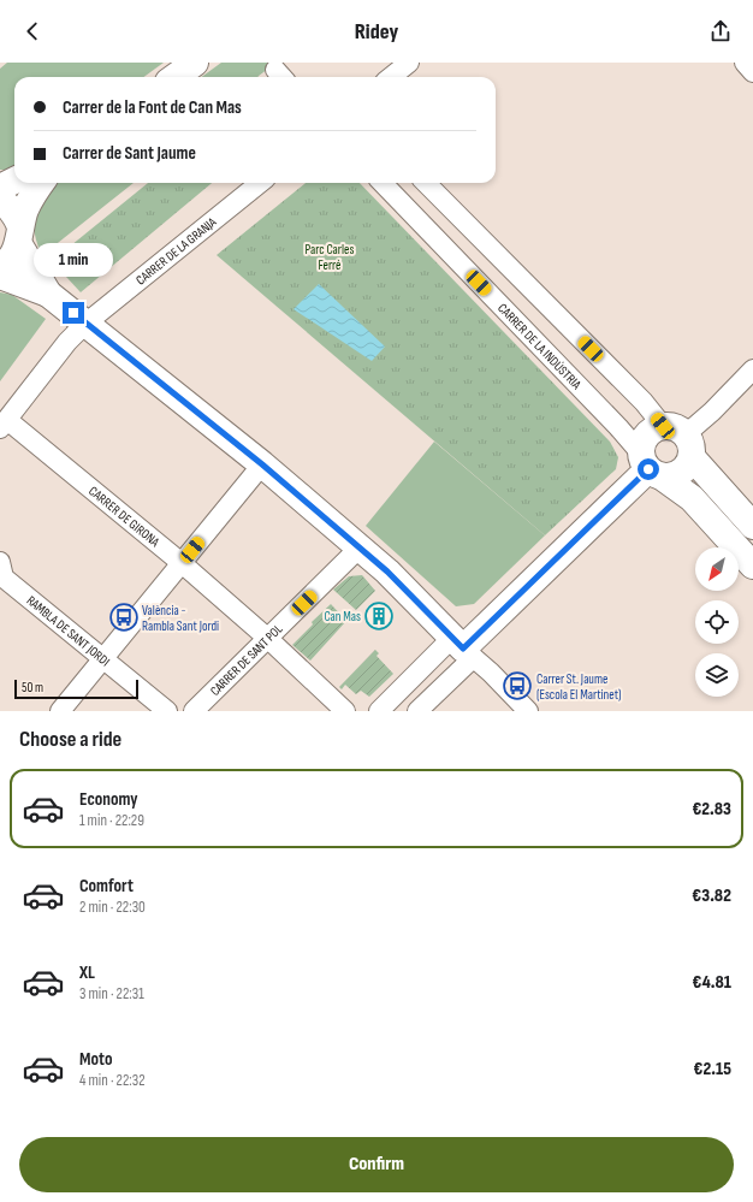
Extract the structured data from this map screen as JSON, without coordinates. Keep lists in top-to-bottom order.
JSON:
{
  "streets": {
    "street": [
      "CARRER DE LA GRANJA",
      "CARRER DE LA INDÚSTRIA",
      "CARRER DE GIRONA",
      "RAMBLA DE SANT JORDI",
      "CARRER DE SANT POL"
    ]
  },
  "crossings": [
    ["CARRER DE GIRONA", "CARRER DE SANT POL"]
  ],
  "parks": ["Parc Carles Ferré"],
  "places": {
    "building": ["Can Mas"],
    "bus stop": ["València - Rambla Sant Jordi", "Carrer St. Jaume (Escola El Martinet)"]
  },
  "scale_bar": "50 m",
  "north": "bottom left",
  "page": {
    "header": "Ridey",
    "banner": ["Carrer de la Font de Can Mas", "Carrer de Sant Jaume"],
    "bubble": "1 min",
    "scale": "50 m",
    "heading": "Choose a ride",
    "list": [
      {
        "name": "Economy",
        "note": "1 min · 22:29",
        "value": "€2.83"
      },
      {
        "name": "Comfort",
        "note": "2 min · 22:30",
        "value": "€3.82"
      },
      {
        "name": "XL",
        "note": "3 min · 22:31",
        "value": "€4.81"
      },
      {
        "name": "Moto",
        "note": "4 min · 22:32",
        "value": "€2.15"
      }
    ],
    "buttons": "Confirm"
  }
}
